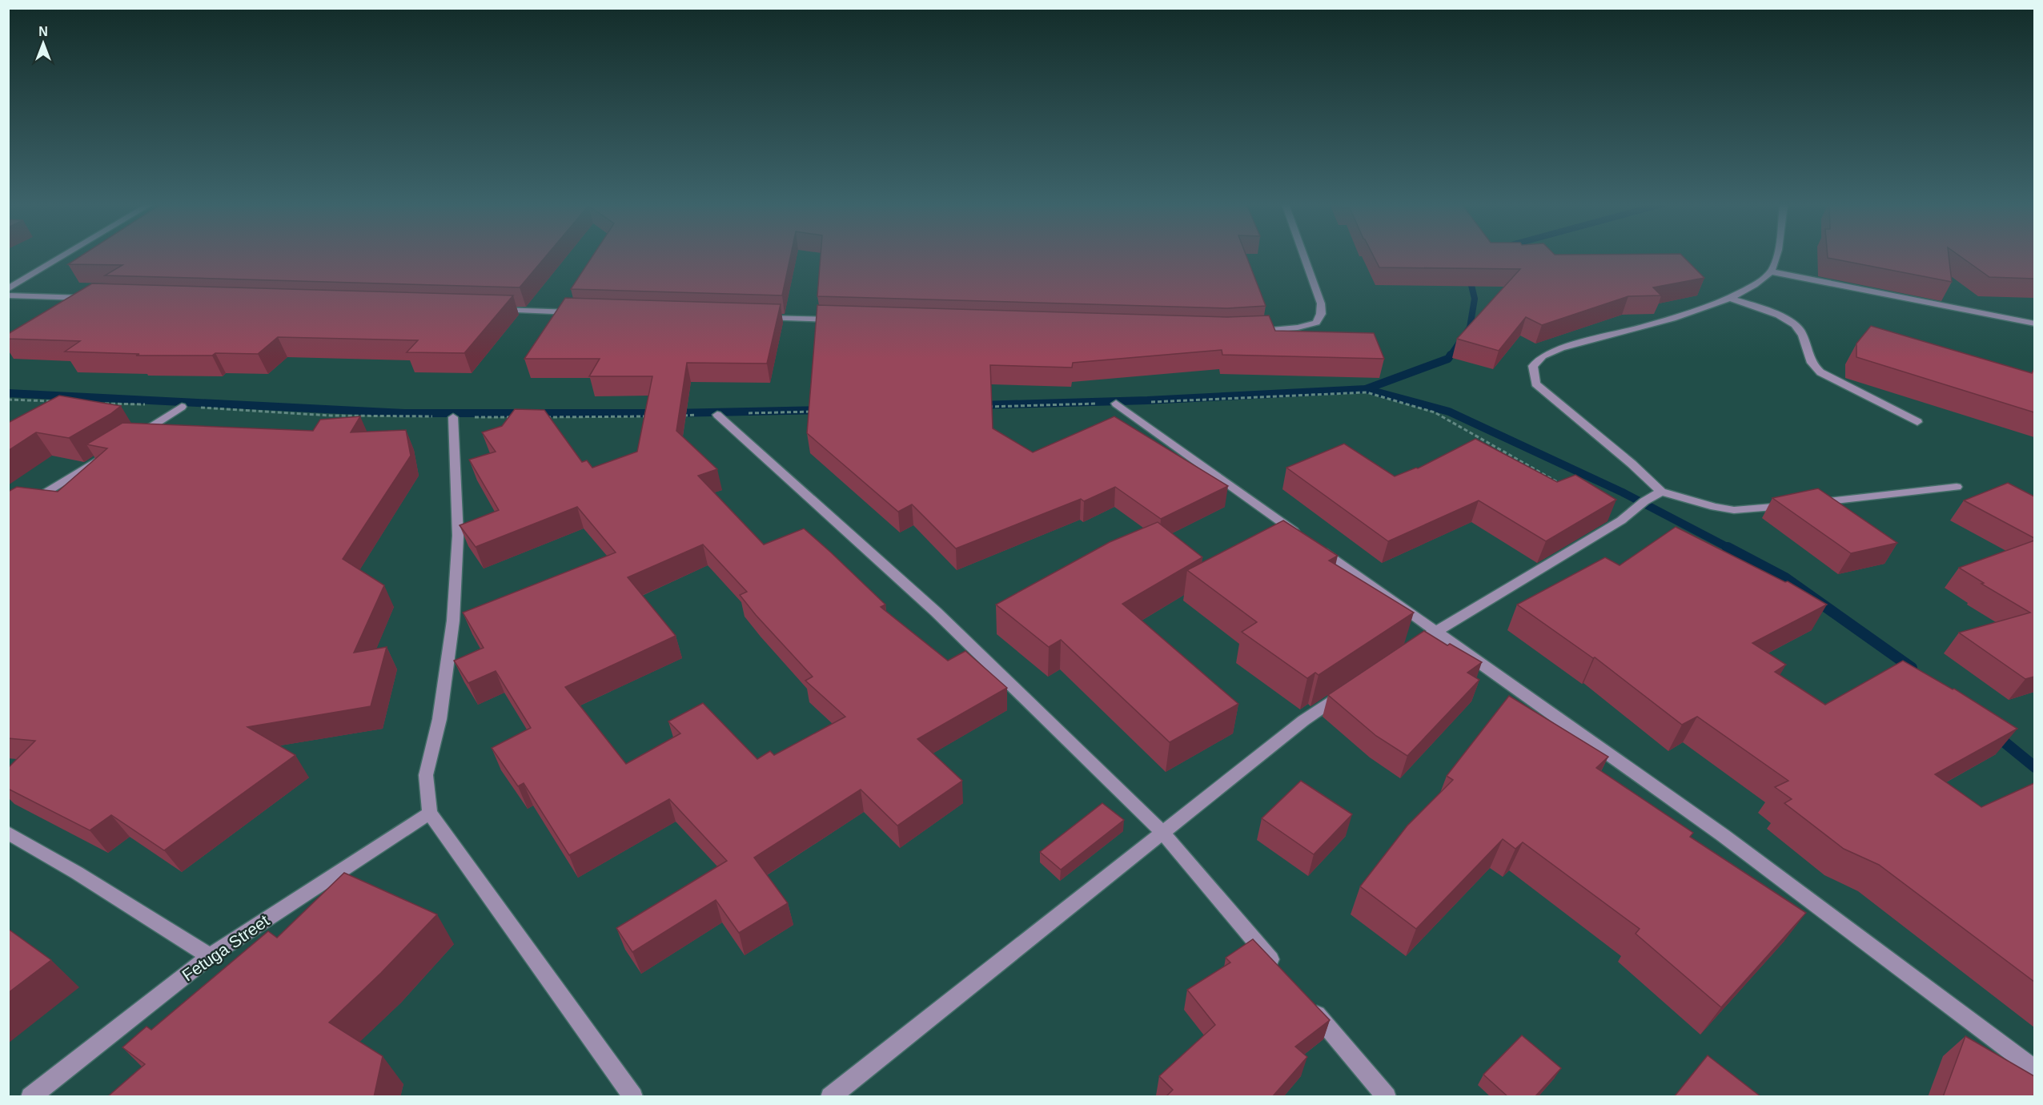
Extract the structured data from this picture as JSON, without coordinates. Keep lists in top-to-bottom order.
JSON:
{
  "streets": {
    "street": ["Fetuga Street"]
  },
  "north": "top"
}
